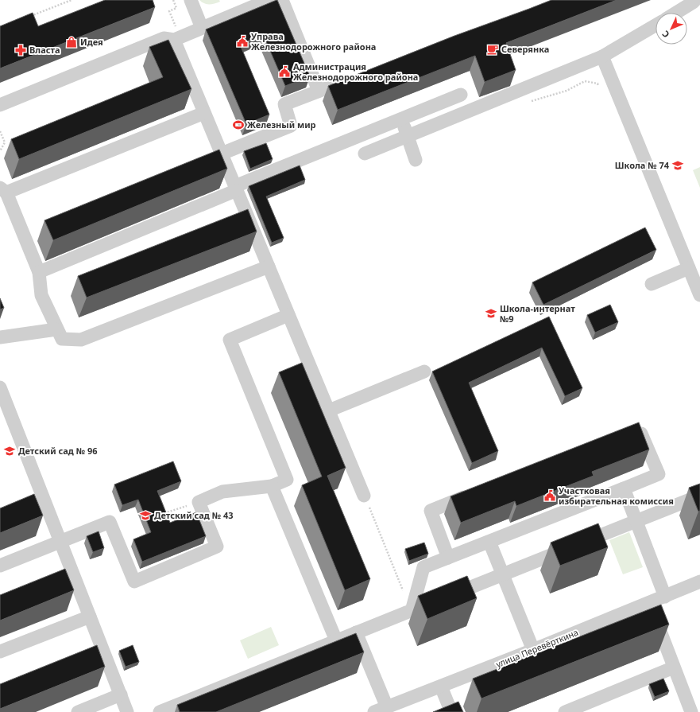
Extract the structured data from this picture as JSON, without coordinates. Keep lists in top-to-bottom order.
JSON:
{
  "streets": {
    "street": ["улица Перевёрткина"]
  },
  "places": {
    "public building": ["Управа Железнодорожного района", "Администрация Железнодорожного района", "Участковая избирательная комиссия"],
    "shop": ["Идея"],
    "cafe": ["Северянка"],
    "pharmacy": ["Власта"],
    "sports": ["Железный мир"],
    "school or university": [
      "Школа № 74",
      "Школа-интернат №9",
      "Детский сад № 96",
      "Детский сад № 43"
    ]
  },
  "north": "bottom left"
}
